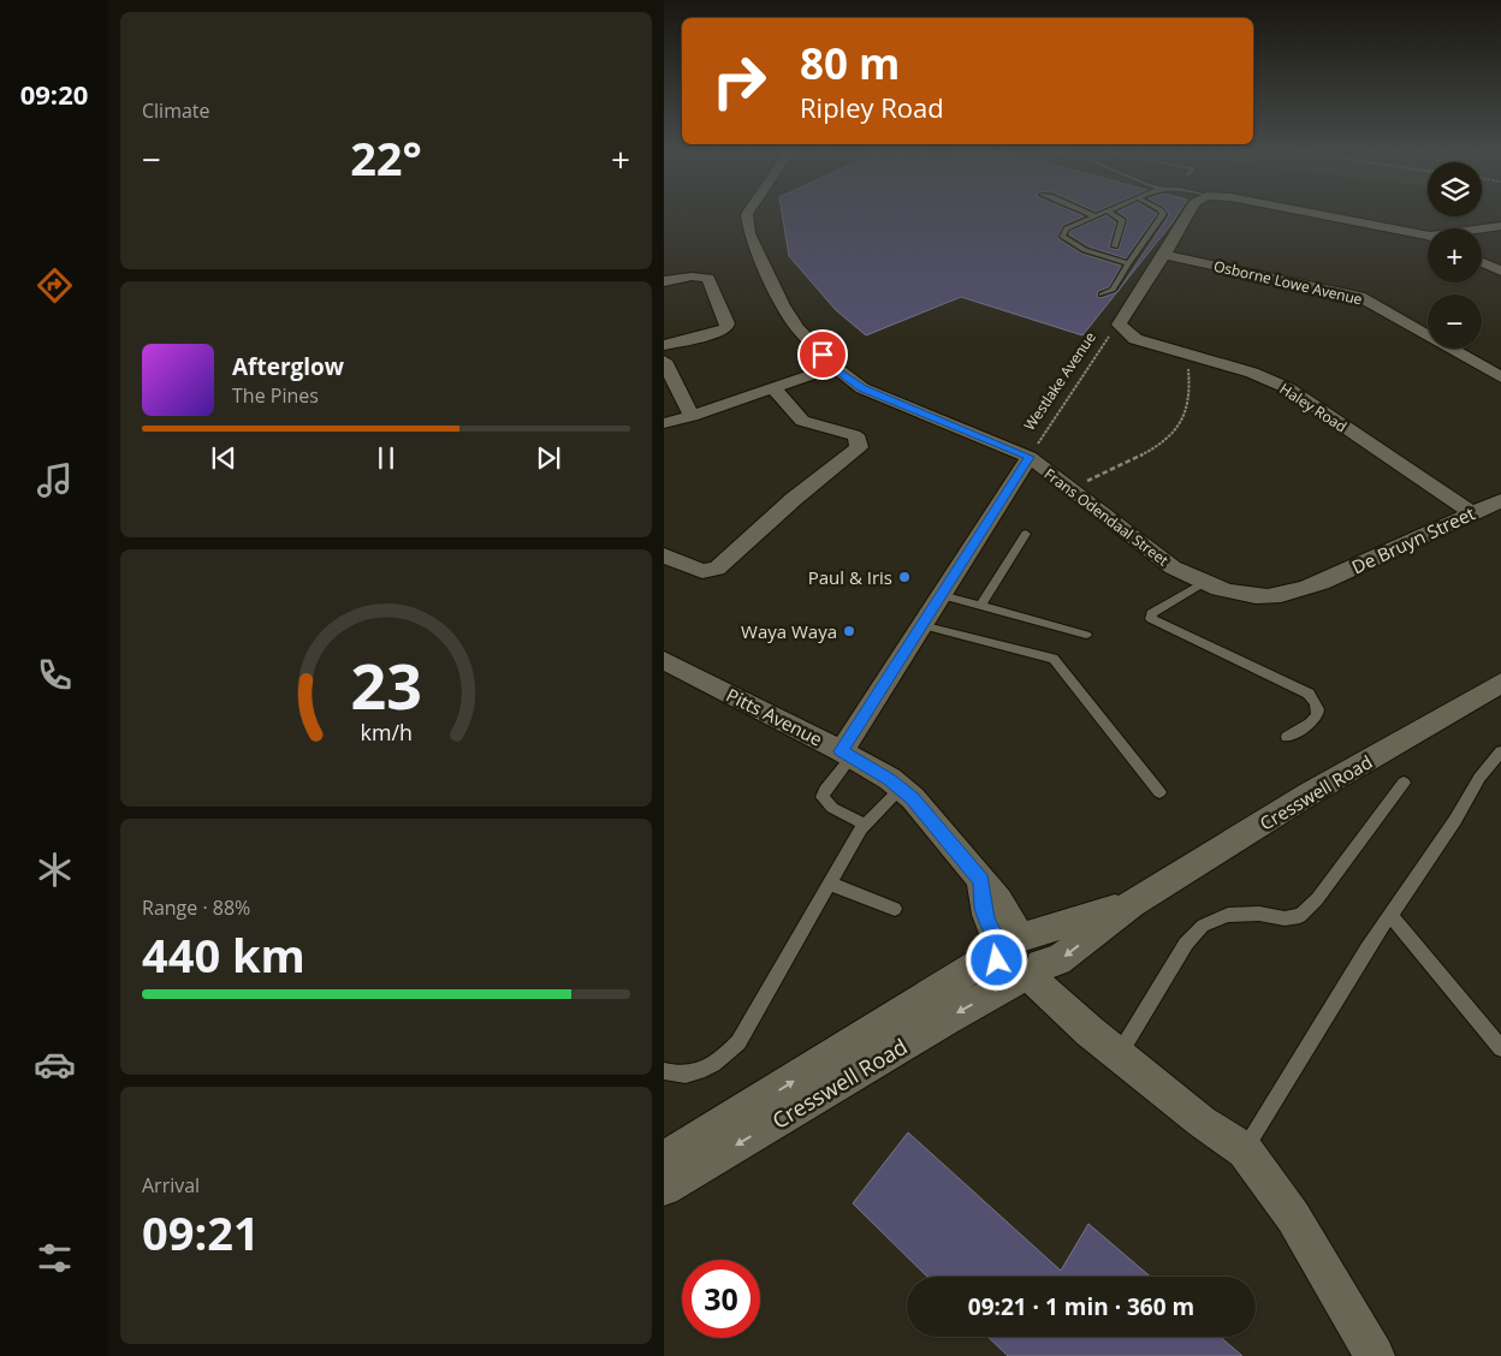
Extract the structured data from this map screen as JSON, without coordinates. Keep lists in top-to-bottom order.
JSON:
{
  "streets": {
    "street": [
      "Osborne Lowe Avenue",
      "Haley Road",
      "Frans Odendaal Street",
      "De Bruyn Street",
      "Pitts Avenue",
      "Cresswell Road"
    ],
    "path": ["Westlake Avenue"]
  },
  "crossings": [
    ["Westlake Avenue", "Haley Road"],
    ["Westlake Avenue", "Frans Odendaal Street"],
    ["Haley Road", "De Bruyn Street"],
    ["Frans Odendaal Street", "De Bruyn Street"],
    ["Pitts Avenue", "Cresswell Road"]
  ],
  "places": ["Paul & Iris", "Waya Waya"],
  "page": {
    "tabs": "09:20",
    "tile": [
      "Climate",
      ["Range · 88%", "440 km"],
      ["Arrival", "09:21"]
    ],
    "turn": ["80 m", "Ripley Road"],
    "heat": ["−", "22°", "+"],
    "map_buttons": ["+", "−"],
    "song": ["Afterglow", "The Pines"],
    "limit": "30",
    "trip": "09:21 · 1 min · 360 m",
    "gauge": ["23", "km/h"]
  }
}
